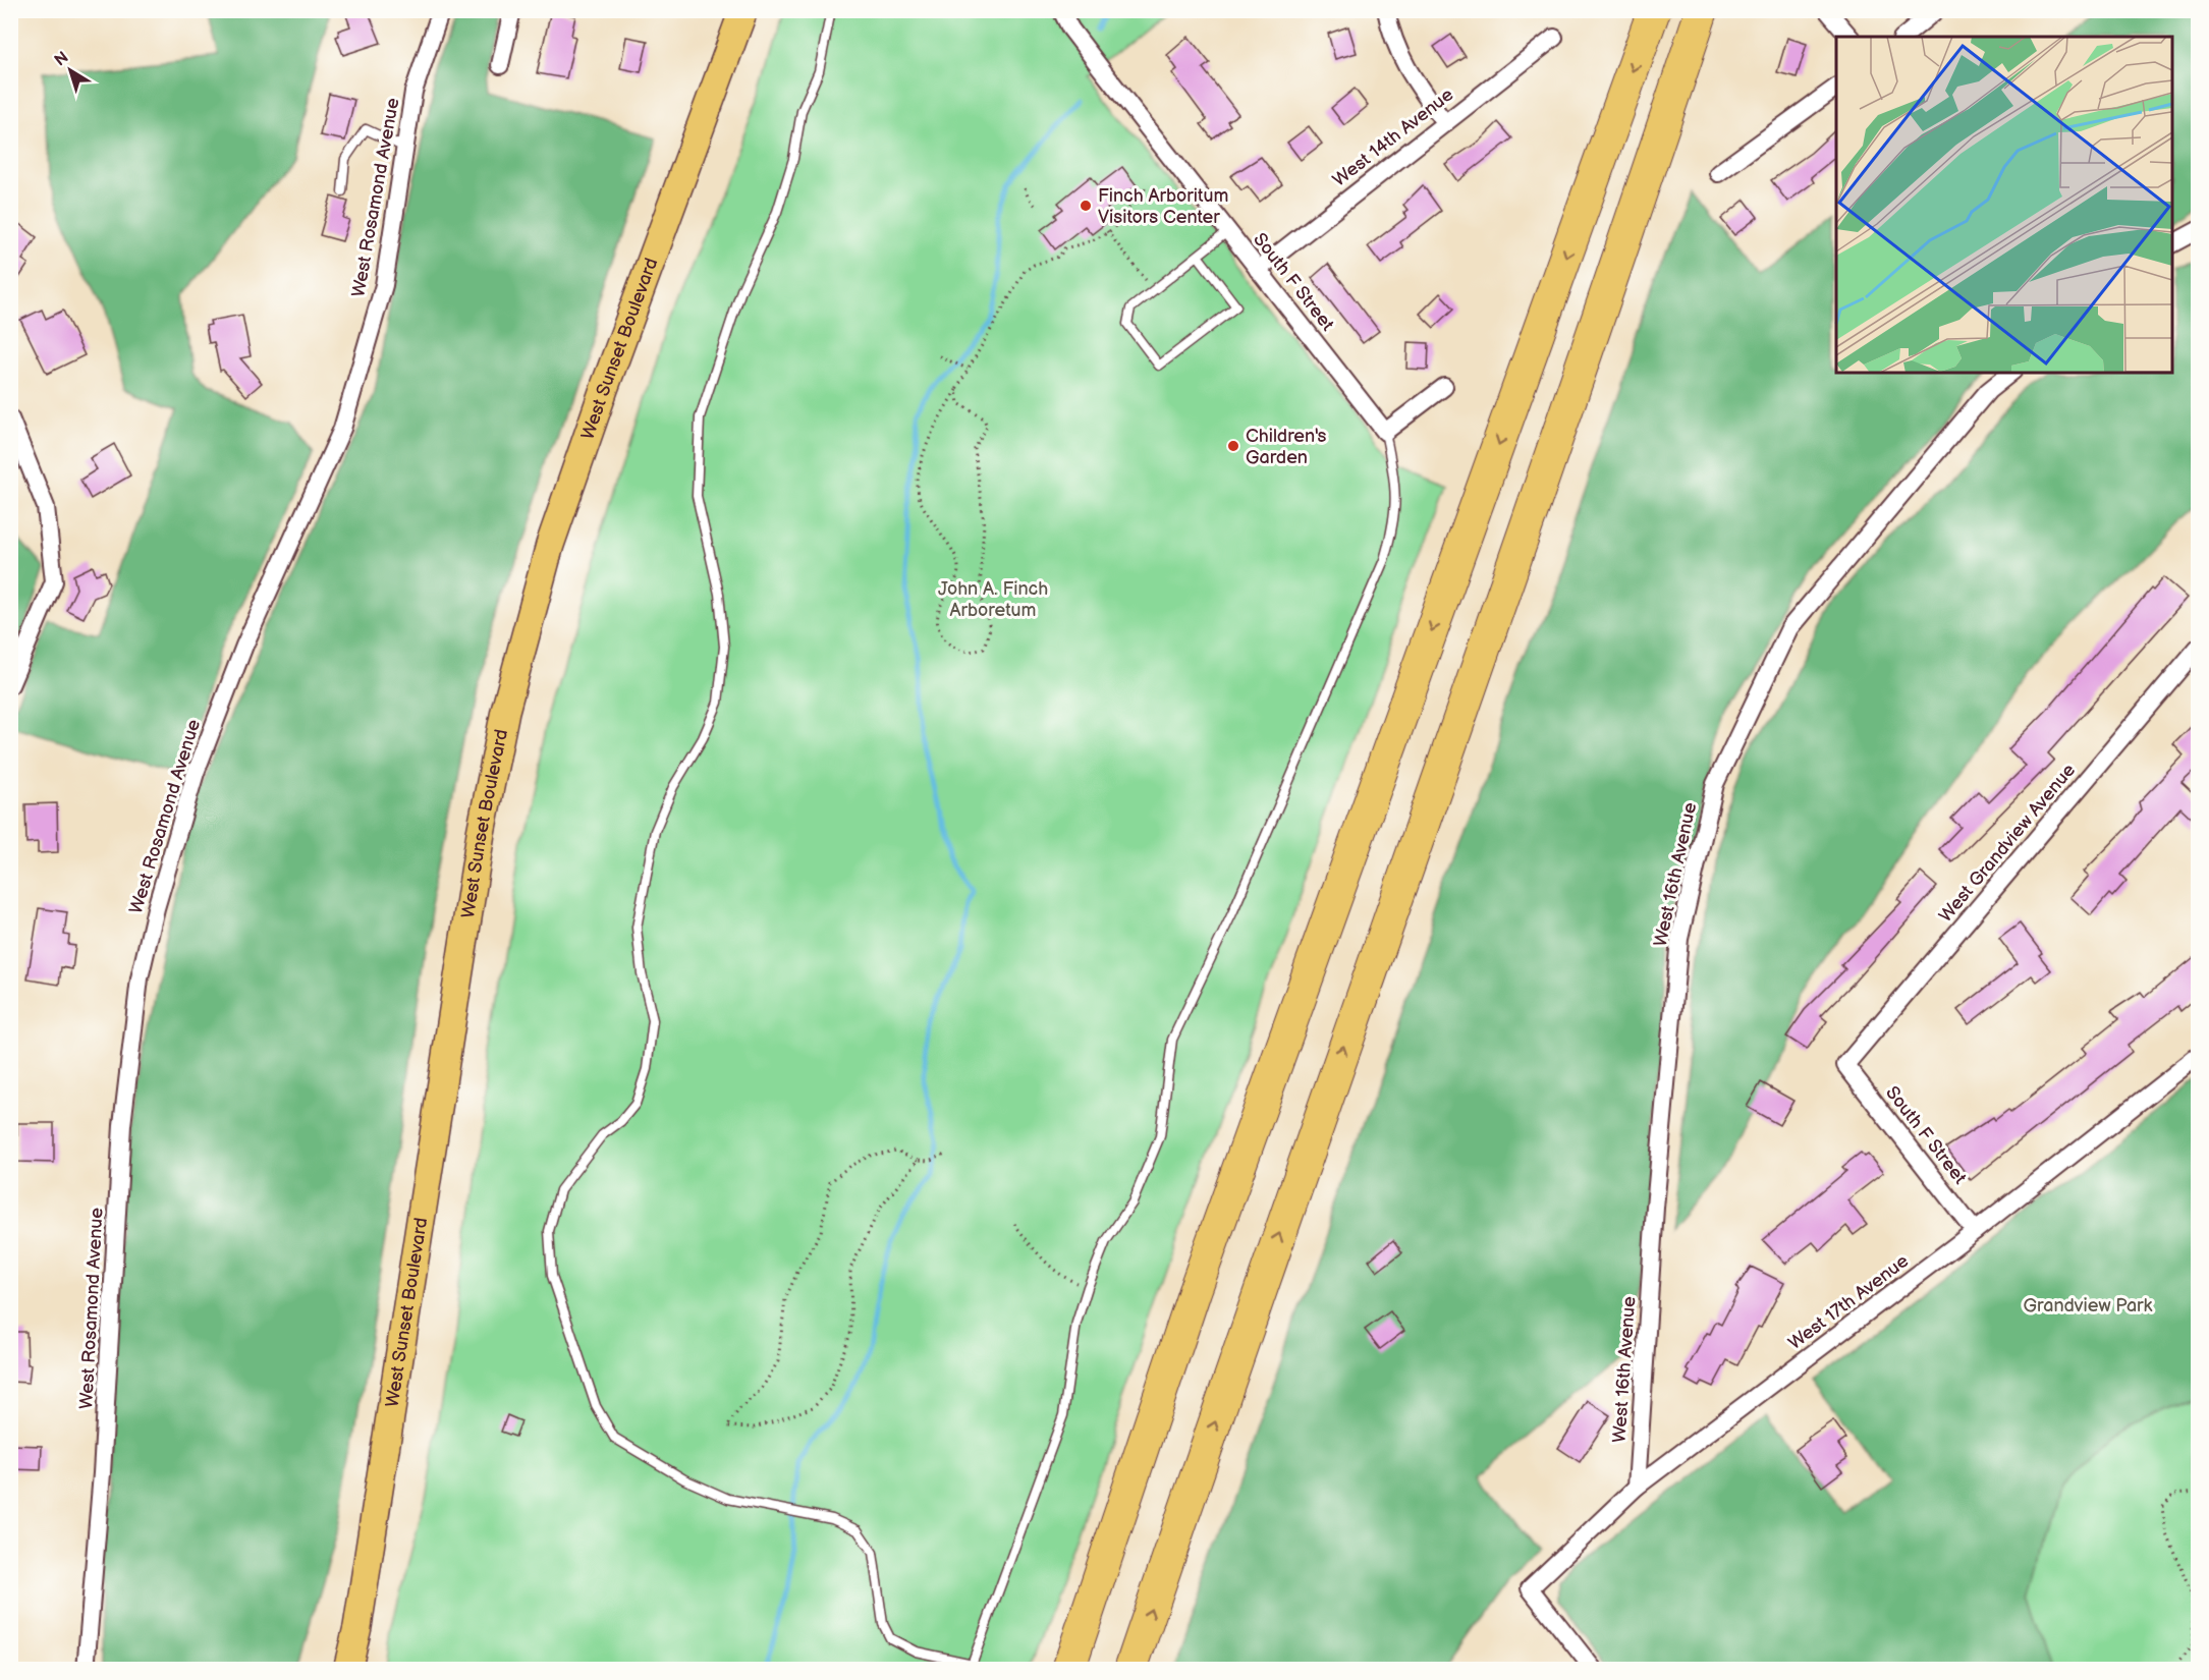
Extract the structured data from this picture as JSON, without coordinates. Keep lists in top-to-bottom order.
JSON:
{
  "streets": {
    "main road": ["West Sunset Boulevard"],
    "street": [
      "West 14th Avenue",
      "West Rosamond Avenue",
      "South F Street",
      "West Grandview Avenue",
      "West 16th Avenue",
      "West 17th Avenue"
    ]
  },
  "crossings": [
    ["West 14th Avenue", "South F Street"],
    ["South F Street", "West Grandview Avenue"],
    ["South F Street", "West 17th Avenue"],
    ["West 16th Avenue", "West 17th Avenue"]
  ],
  "parks": ["John A. Finch Arboretum", "Grandview Park"],
  "places": ["Finch Arboritum Visitors Center", "Children's Garden"],
  "north": "top left"
}
